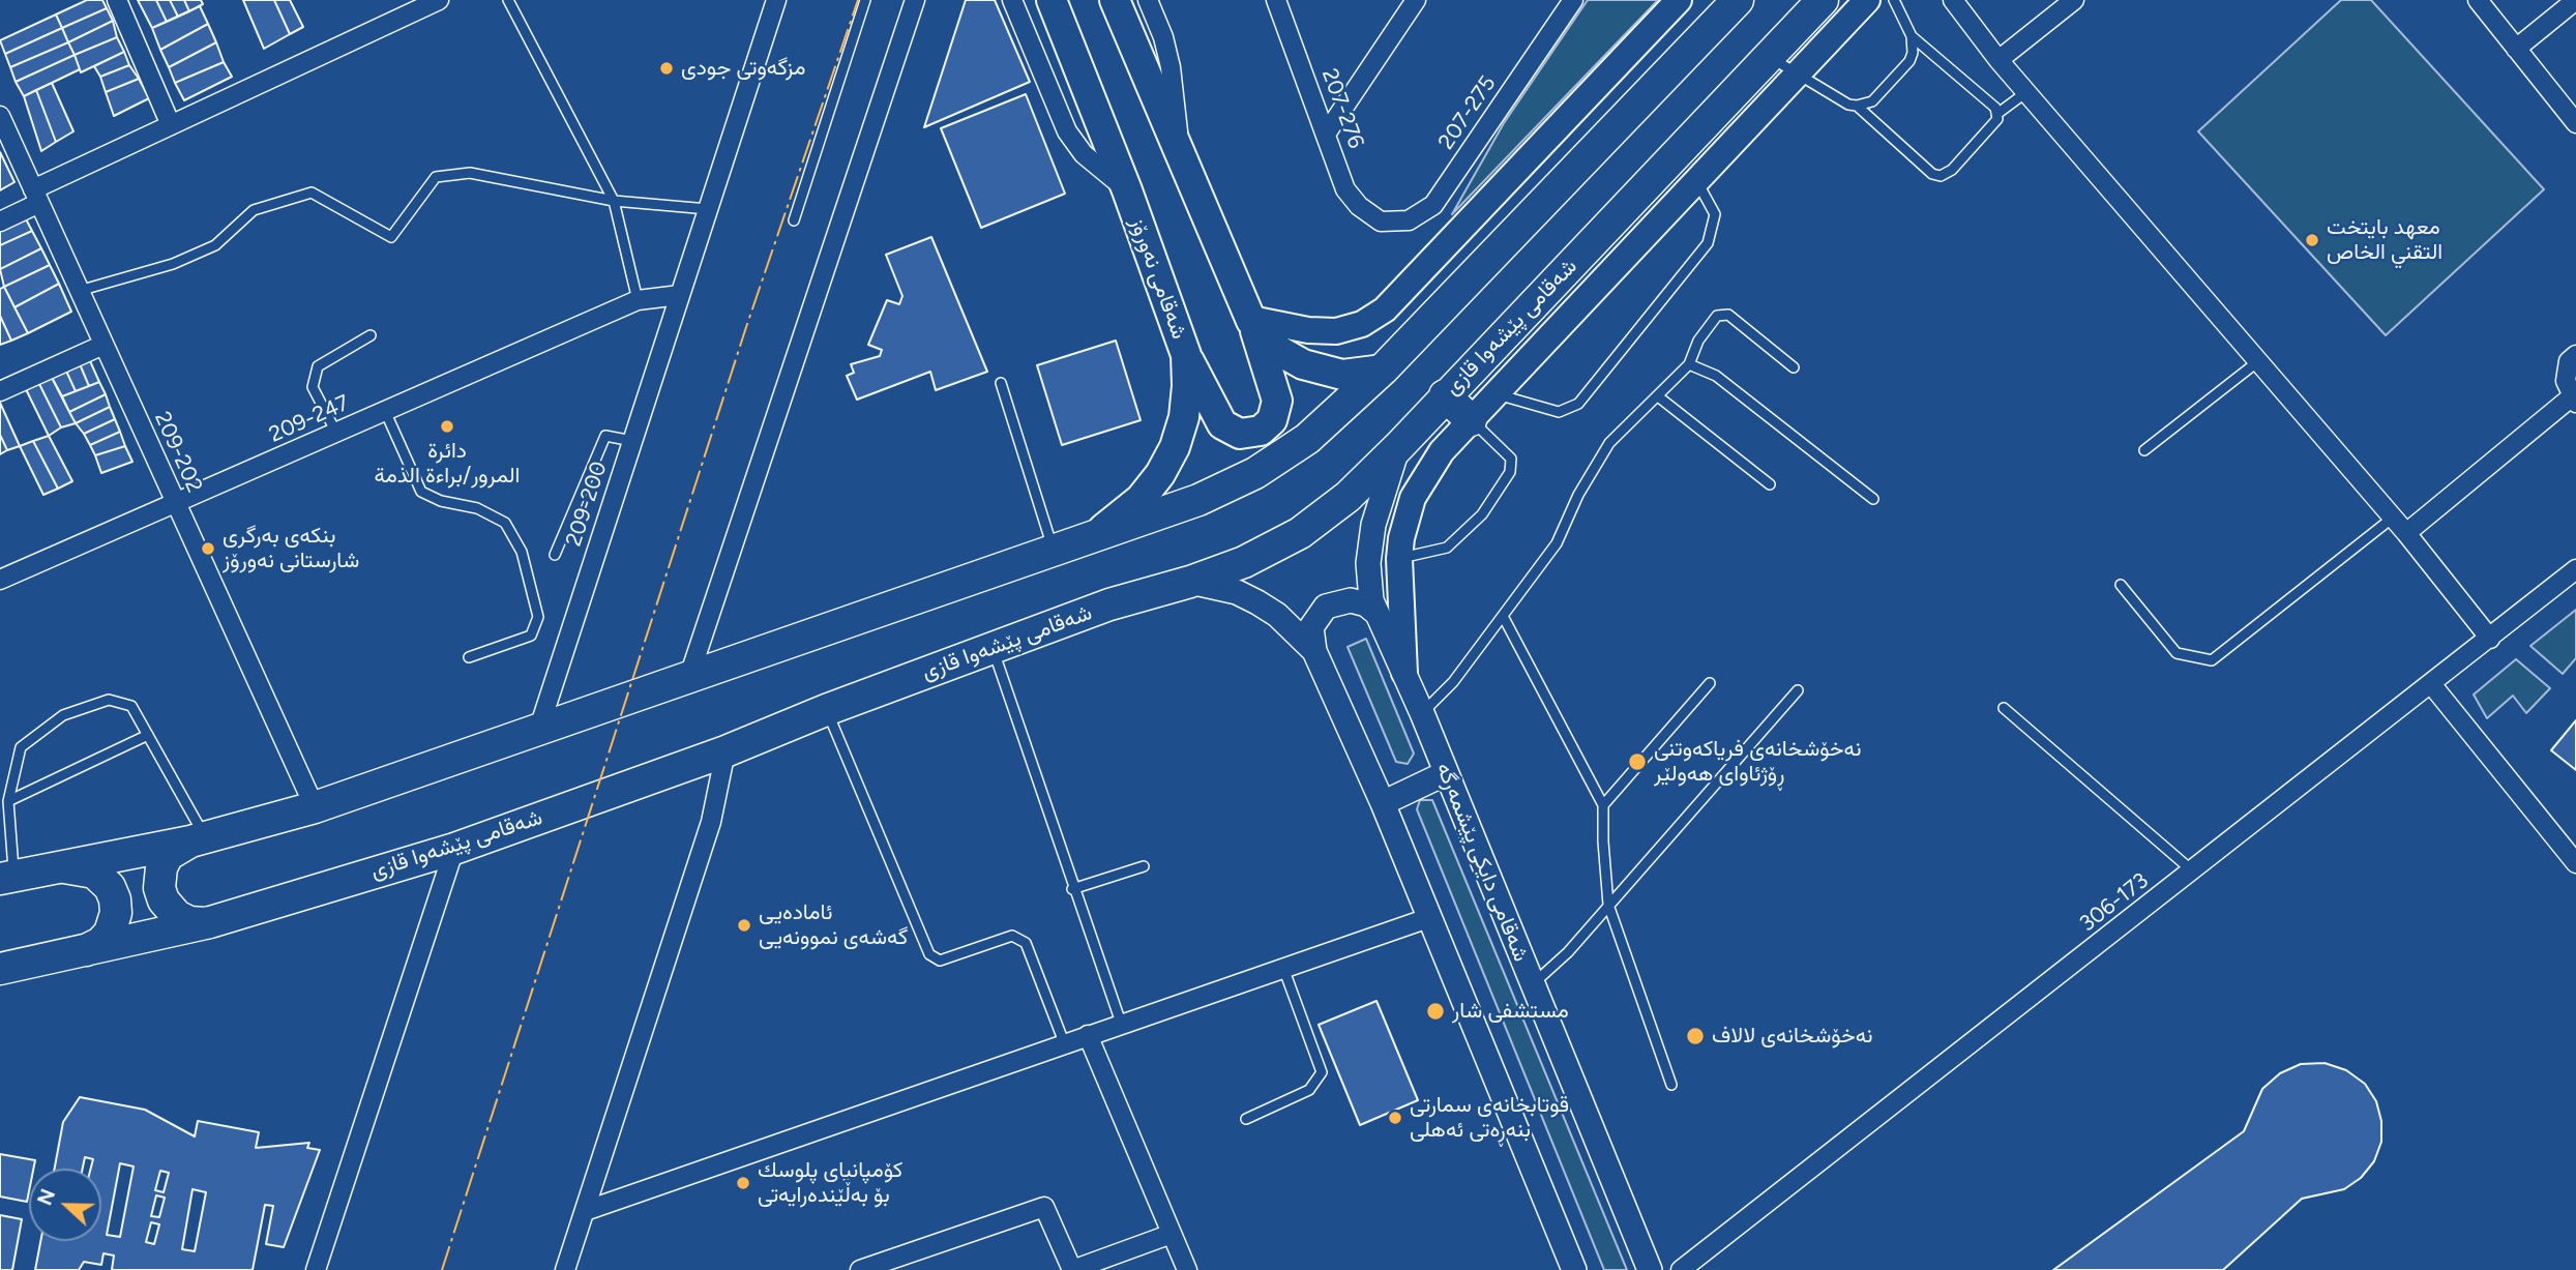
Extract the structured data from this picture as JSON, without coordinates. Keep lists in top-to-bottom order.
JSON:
{
  "streets": {
    "highway": ["شەقامی پێشەوا قازی"],
    "main road": ["شەقامی نەورۆز"],
    "street": [
      "207-276",
      "207-275",
      "209-247",
      "209-202",
      "209-200",
      "شەقامی دایکی پێشمەرگە",
      "306-173"
    ]
  },
  "crossings": [
    ["207-276", "207-275"],
    ["شەقامی پێشەوا قازی", "شەقامی دایکی پێشمەرگە"],
    ["209-247", "209-202"],
    ["209-247", "209-200"]
  ],
  "places": [
    "مزگەوتی جودی",
    "معهد بايتخت التقني الخاص",
    "دائرة المرور/براءة الذمة",
    "بنکەی بەرگری شارستانی نەورۆز",
    "نەخۆشخانەی فریاکەوتنی ڕۆژئاوای هەولێر",
    "ئامادەیی گەشەی نموونەیی",
    "مستشفى شار",
    "نەخۆشخانەی لالاف",
    "قوتابخانەی سمارتی بنەڕەتی ئەهلی",
    "کۆمپانیای پلوسك بۆ بەڵێندەرایەتی"
  ],
  "north": "left"
}
